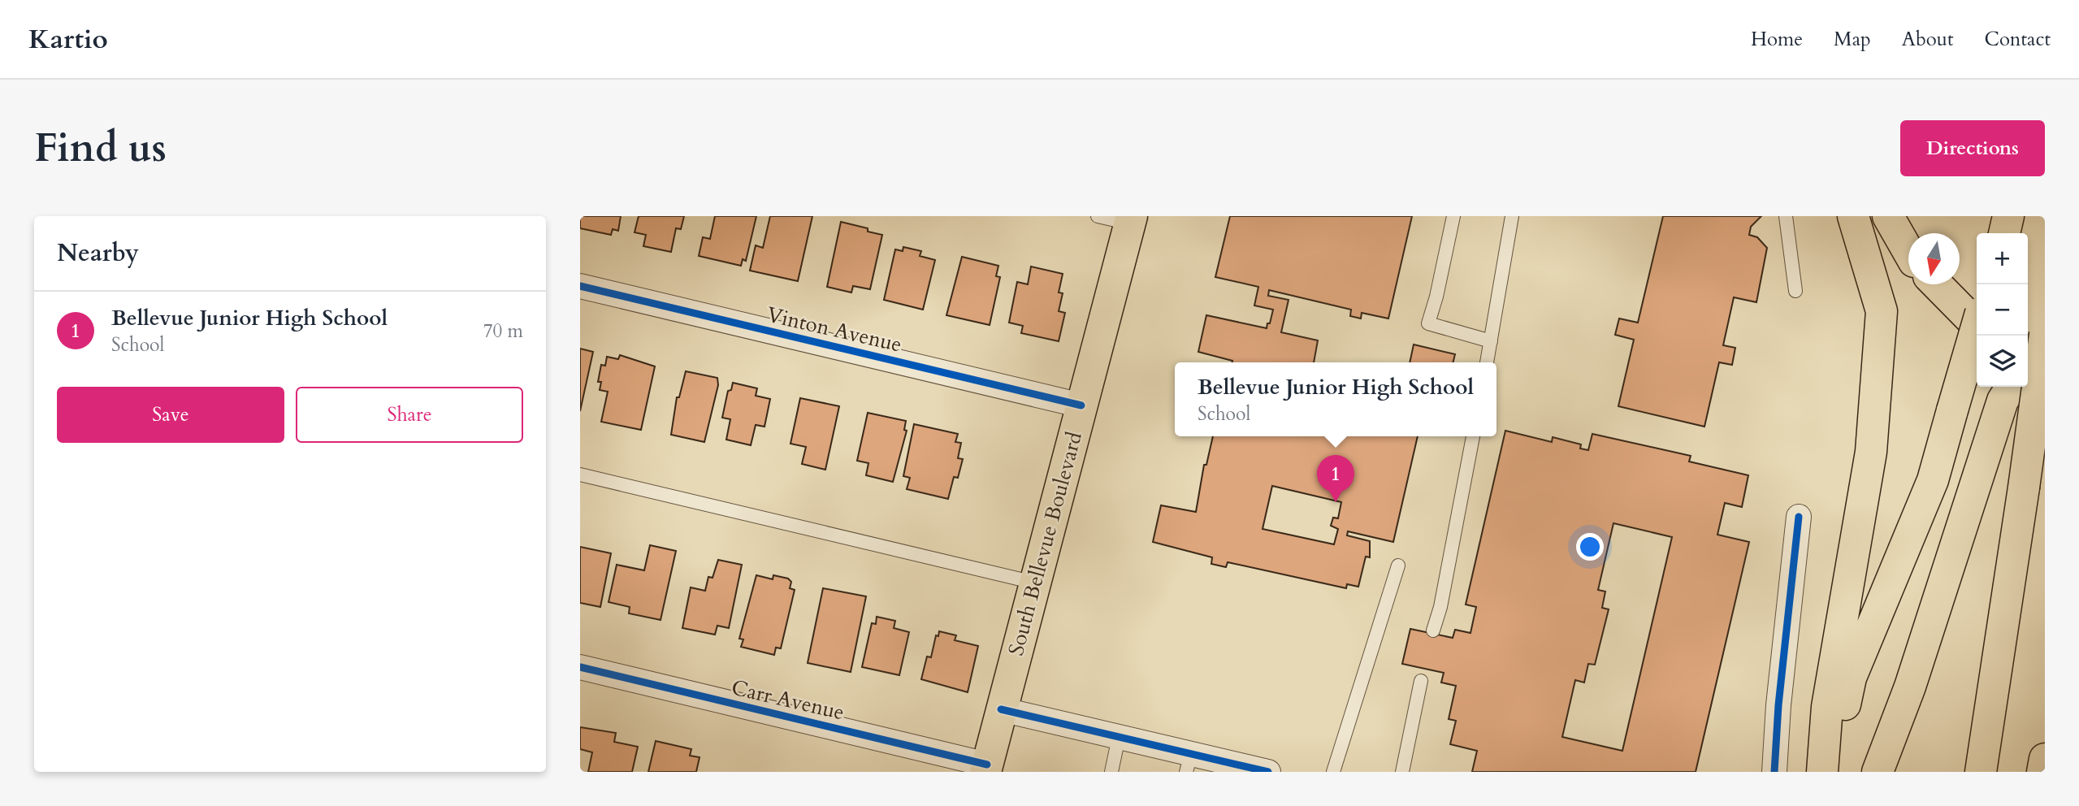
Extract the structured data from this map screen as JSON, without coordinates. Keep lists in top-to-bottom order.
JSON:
{
  "streets": {
    "main road": ["South Bellevue Boulevard"],
    "street": ["Vinton Avenue", "Carr Avenue"]
  },
  "crossings": [
    ["Vinton Avenue", "South Bellevue Boulevard"],
    ["South Bellevue Boulevard", "Carr Avenue"]
  ],
  "north": "bottom",
  "page": {
    "header": "Kartio",
    "nav": [
      "Home",
      "Map",
      "About",
      "Contact"
    ],
    "buttons": [
      "Directions",
      ["Save", "Share"]
    ],
    "title": "Find us",
    "heading": "Nearby",
    "map_buttons": ["+", "−"],
    "list": [
      {
        "mark": "1",
        "name": "Bellevue Junior High School",
        "note": "School",
        "value": "70 m"
      }
    ],
    "popup": ["Bellevue Junior High School", "School"],
    "pins": "1"
  }
}
